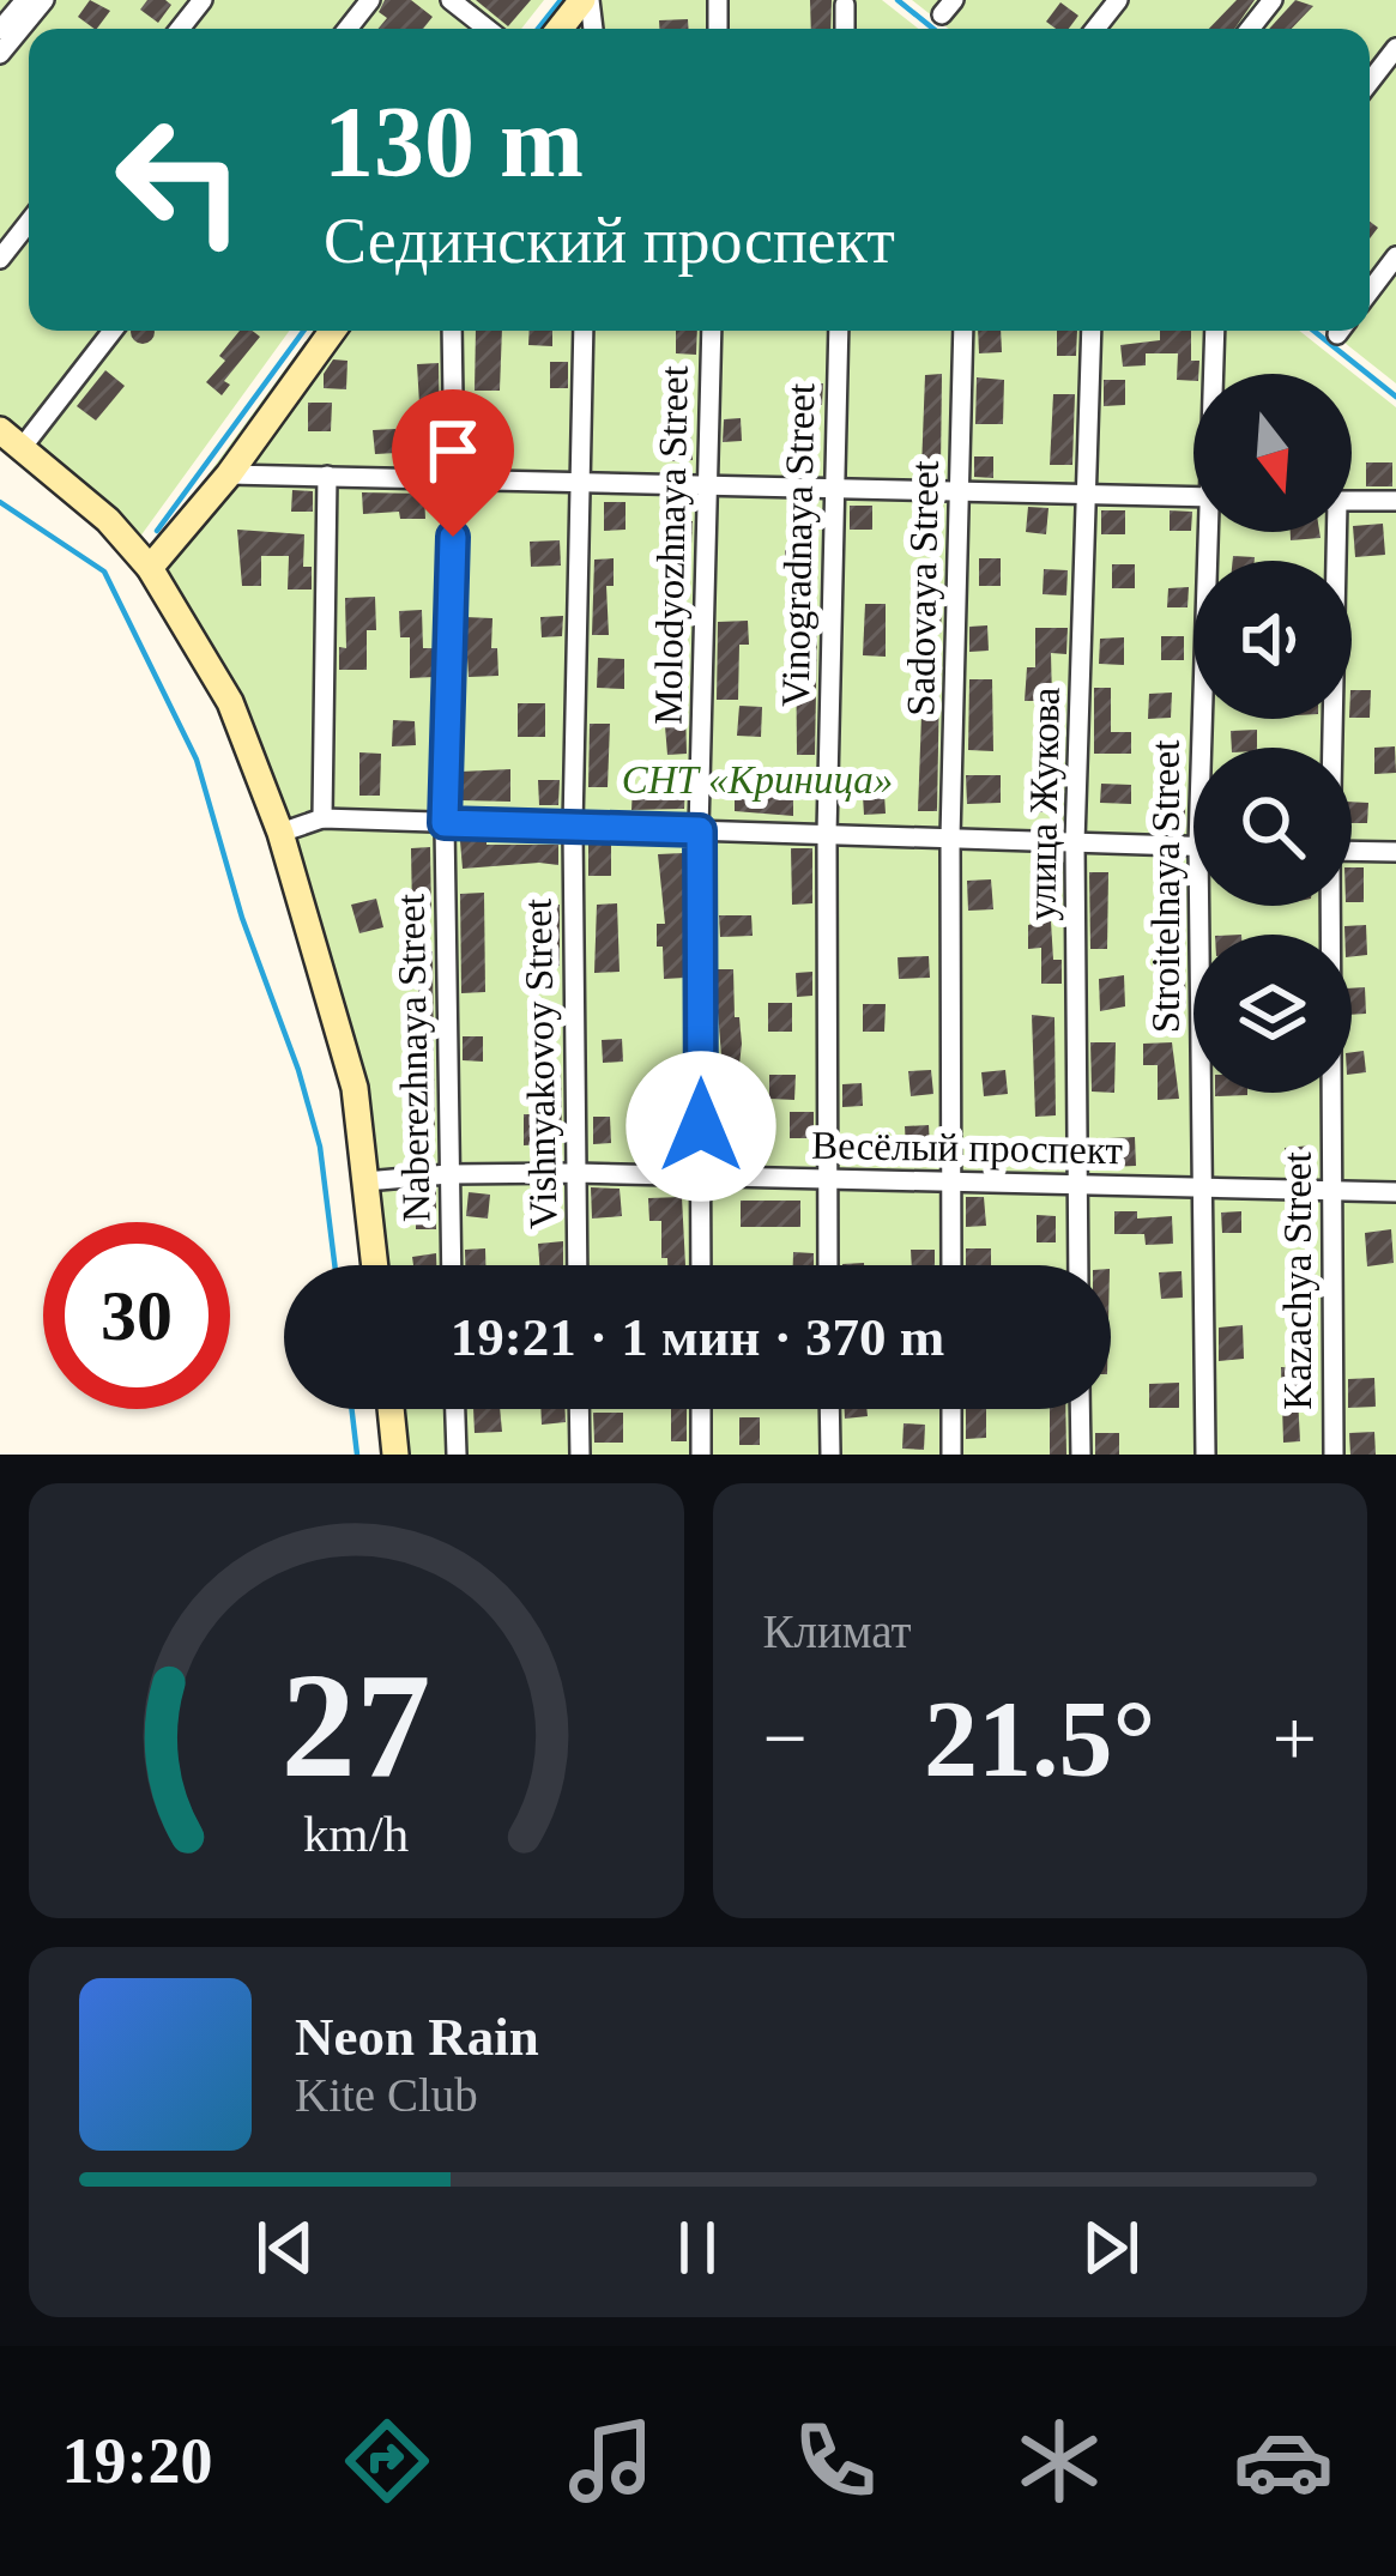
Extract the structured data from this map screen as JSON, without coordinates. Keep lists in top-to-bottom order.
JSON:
{
  "streets": {
    "street": [
      "Molodyozhnaya Street",
      "Vinogradnaya Street",
      "Sadovaya Street",
      "улица Жукова",
      "Stroitelnaya Street",
      "Naberezhnaya Street",
      "Vishnyakovoy Street",
      "Весёлый проспект",
      "Kazachya Street"
    ]
  },
  "crossings": [
    ["Molodyozhnaya Street", "Весёлый проспект"],
    ["Vinogradnaya Street", "Весёлый проспект"],
    ["Sadovaya Street", "Весёлый проспект"],
    ["улица Жукова", "Весёлый проспект"],
    ["Stroitelnaya Street", "Весёлый проспект"],
    ["Naberezhnaya Street", "Весёлый проспект"],
    ["Vishnyakovoy Street", "Весёлый проспект"],
    ["Весёлый проспект", "Kazachya Street"]
  ],
  "parks": ["СНТ «Криница»"],
  "north": "bottom",
  "page": {
    "turn": ["130 m", "Сединский проспект"],
    "limit": "30",
    "trip": "19:21 · 1 мин · 370 m",
    "tile": "Климат",
    "heat": ["−", "21.5°", "+"],
    "song": ["Neon Rain", "Kite Club"],
    "tabs": "19:20",
    "gauge": ["27", "km/h"]
  }
}
